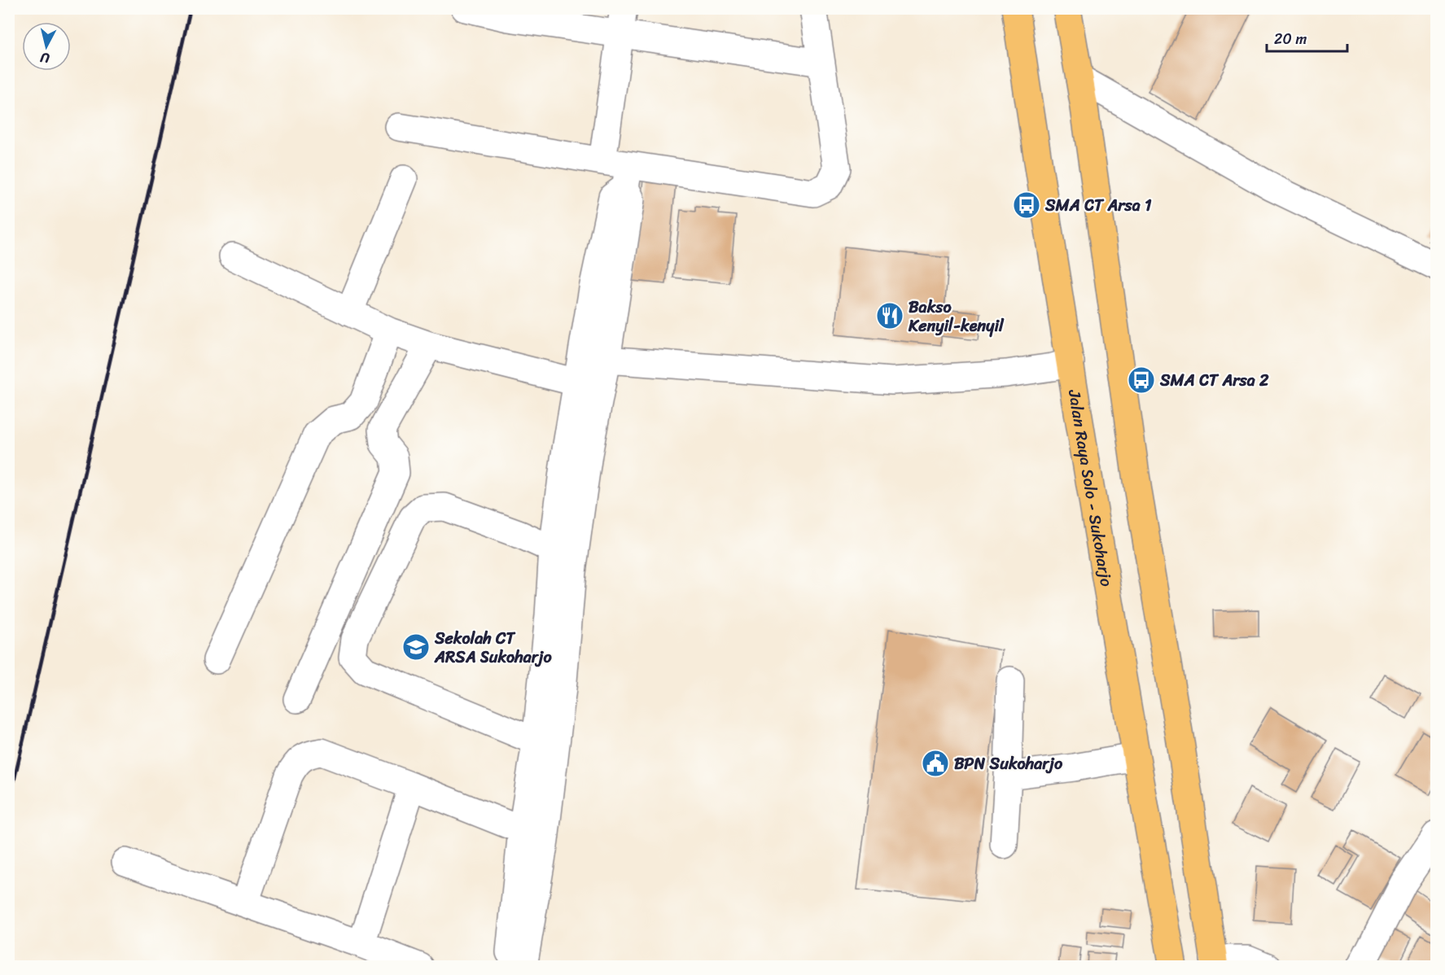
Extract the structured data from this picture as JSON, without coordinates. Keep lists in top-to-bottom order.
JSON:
{
  "streets": {
    "main road": ["Jalan Raya Solo - Sukoharjo"]
  },
  "places": {
    "bus stop": ["SMA CT Arsa 1", "SMA CT Arsa 2"],
    "restaurant": ["Bakso Kenyil-kenyil"],
    "school or university": ["Sekolah CT ARSA Sukoharjo"],
    "public building": ["BPN Sukoharjo"]
  },
  "scale_bar": "20 m",
  "north": "bottom"
}
